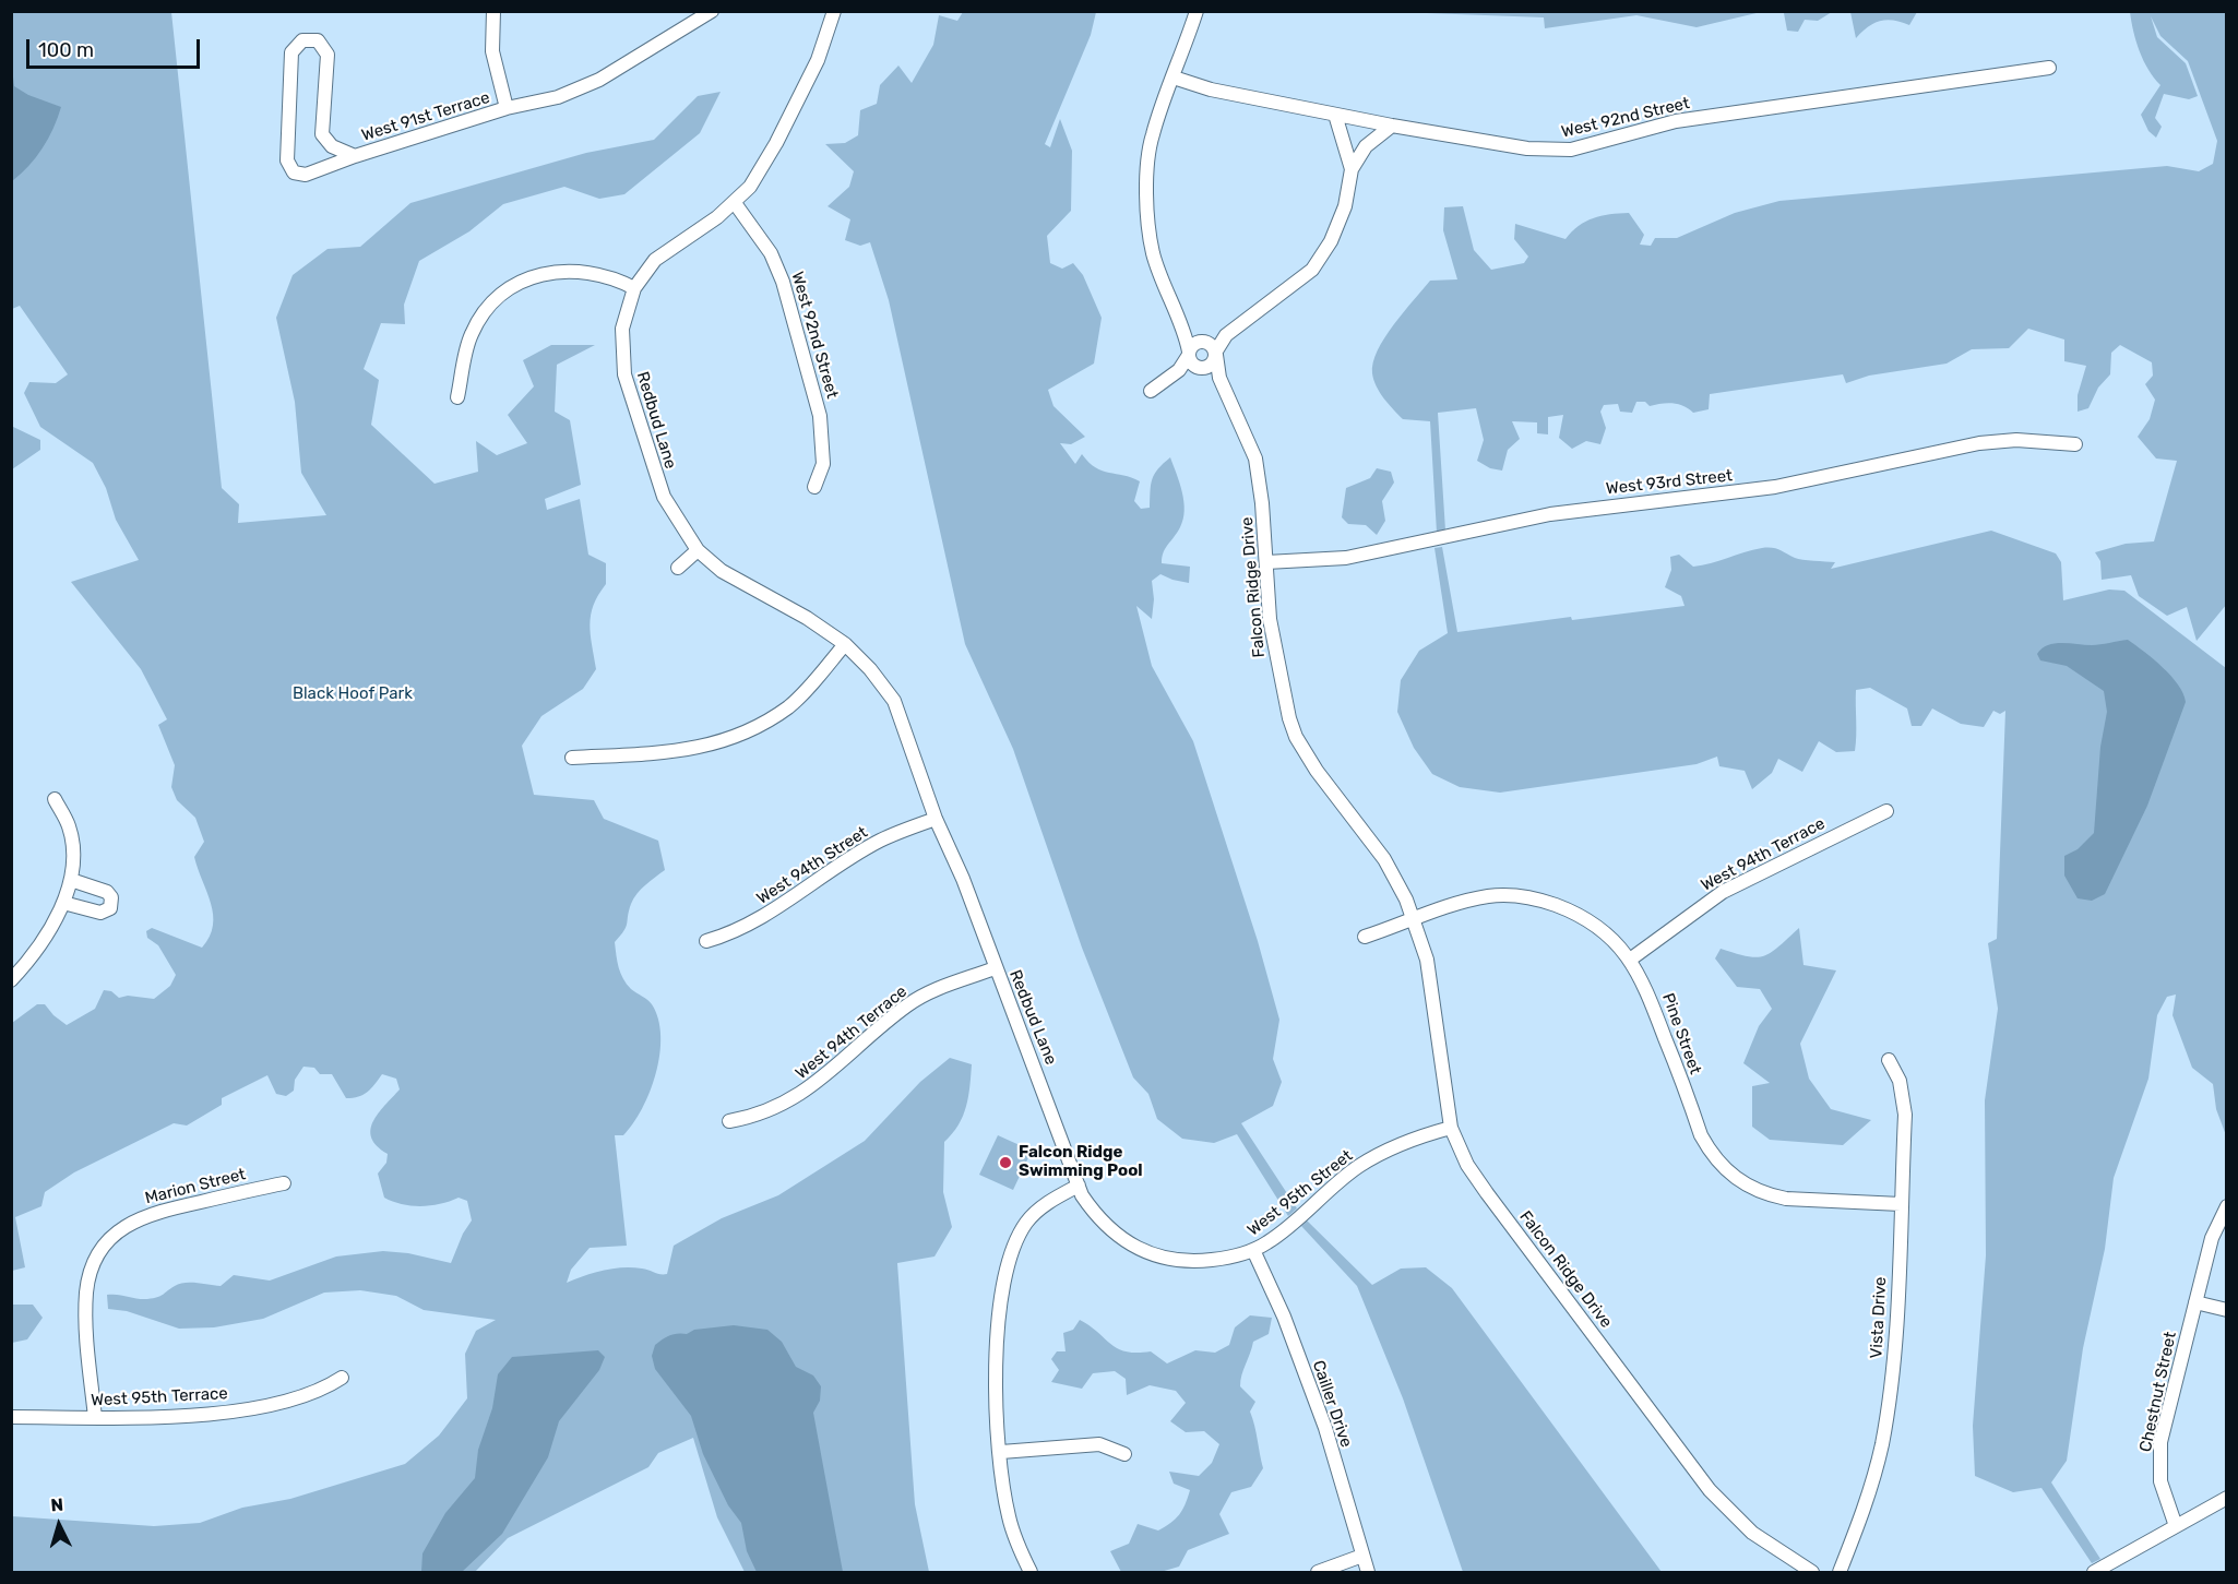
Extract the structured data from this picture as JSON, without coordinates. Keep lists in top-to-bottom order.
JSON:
{
  "streets": {
    "street": [
      "West 91st Terrace",
      "West 92nd Street",
      "Redbud Lane",
      "West 93rd Street",
      "Falcon Ridge Drive",
      "West 94th Terrace",
      "West 94th Street",
      "Pine Street",
      "Marion Street",
      "West 95th Street",
      "Vista Drive",
      "Chestnut Street",
      "West 95th Terrace",
      "Cailler Drive"
    ]
  },
  "crossings": [
    ["West 92nd Street", "Redbud Lane"],
    ["Redbud Lane", "West 94th Terrace"],
    ["Redbud Lane", "West 94th Street"],
    ["Redbud Lane", "West 95th Street"],
    ["West 93rd Street", "Falcon Ridge Drive"],
    ["Falcon Ridge Drive", "Pine Street"],
    ["Falcon Ridge Drive", "West 95th Street"],
    ["West 94th Terrace", "Pine Street"],
    ["Pine Street", "Vista Drive"],
    ["Marion Street", "West 95th Terrace"],
    ["West 95th Street", "Cailler Drive"]
  ],
  "parks": ["Black Hoof Park"],
  "places": ["Falcon Ridge Swimming Pool"],
  "scale_bar": "100 m",
  "north": "top"
}
